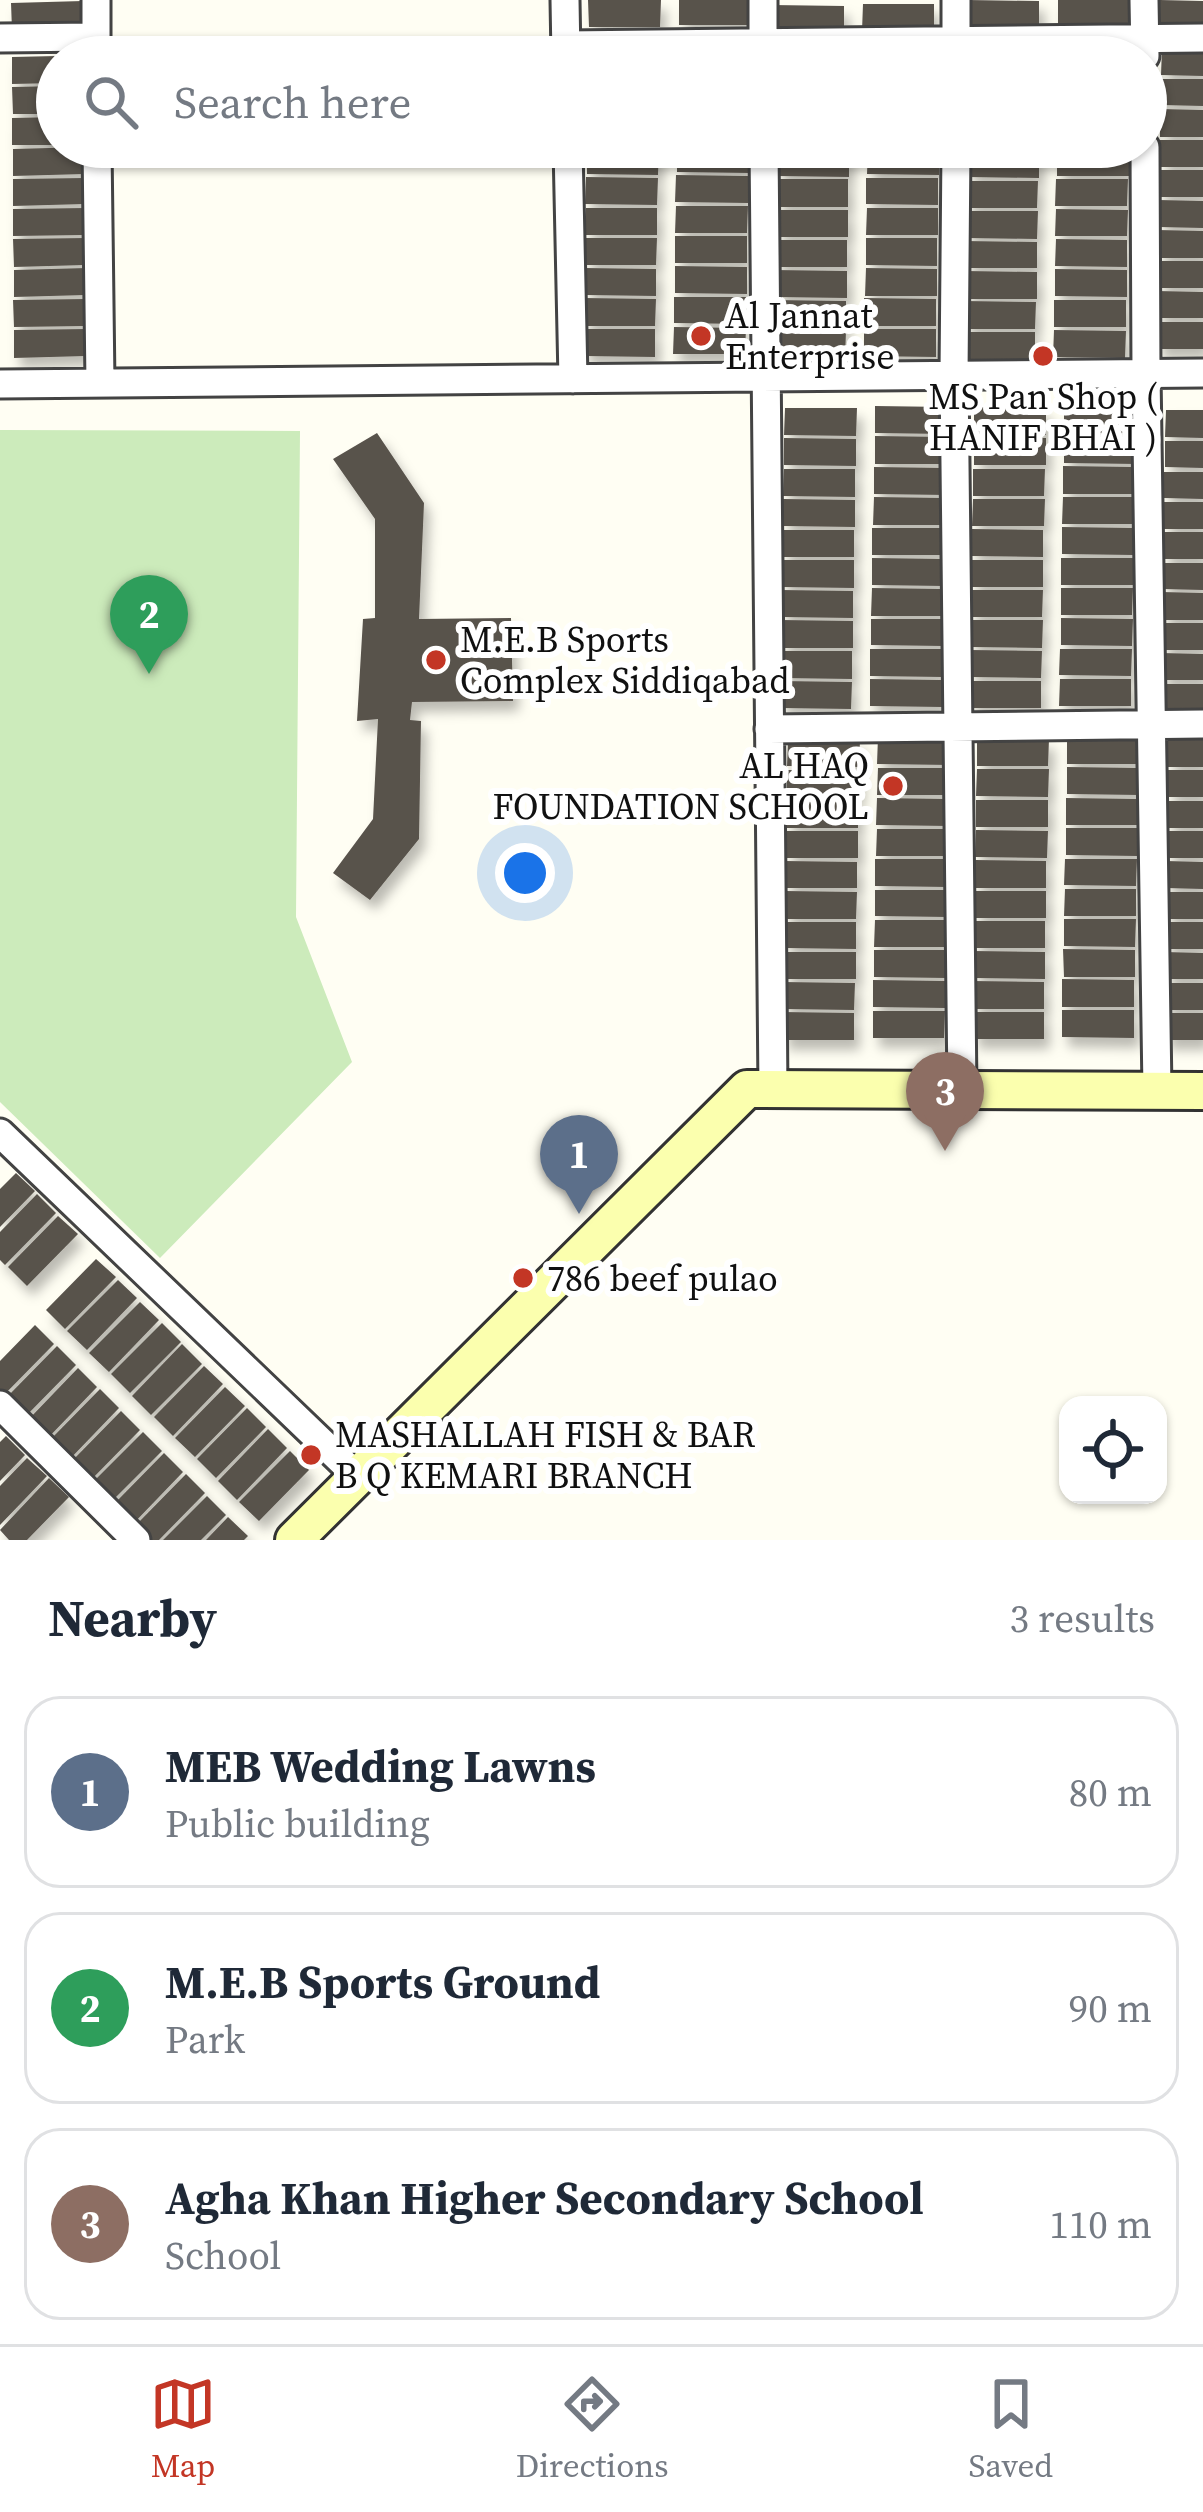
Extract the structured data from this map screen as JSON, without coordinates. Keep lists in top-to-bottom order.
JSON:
{
  "places": [
    "Al Jannat Enterprise",
    "MS Pan Shop ( HANIF BHAI )",
    "M.E.B Sports Complex Siddiqabad",
    "AL HAQ FOUNDATION SCHOOL",
    "786 beef pulao",
    "MASHALLAH FISH & BAR B Q KEMARI BRANCH"
  ],
  "page": {
    "search": "Search here",
    "pins": ["2", "3", "1"],
    "heading": ["Nearby", "3 results"],
    "list": [
      {
        "mark": "1",
        "name": "MEB Wedding Lawns",
        "note": "Public building",
        "value": "80 m"
      },
      {
        "mark": "2",
        "name": "M.E.B Sports Ground",
        "note": "Park",
        "value": "90 m"
      },
      {
        "mark": "3",
        "name": "Agha Khan Higher Secondary School",
        "note": "School",
        "value": "110 m"
      }
    ],
    "nav": ["Map", "Directions", "Saved"]
  }
}
